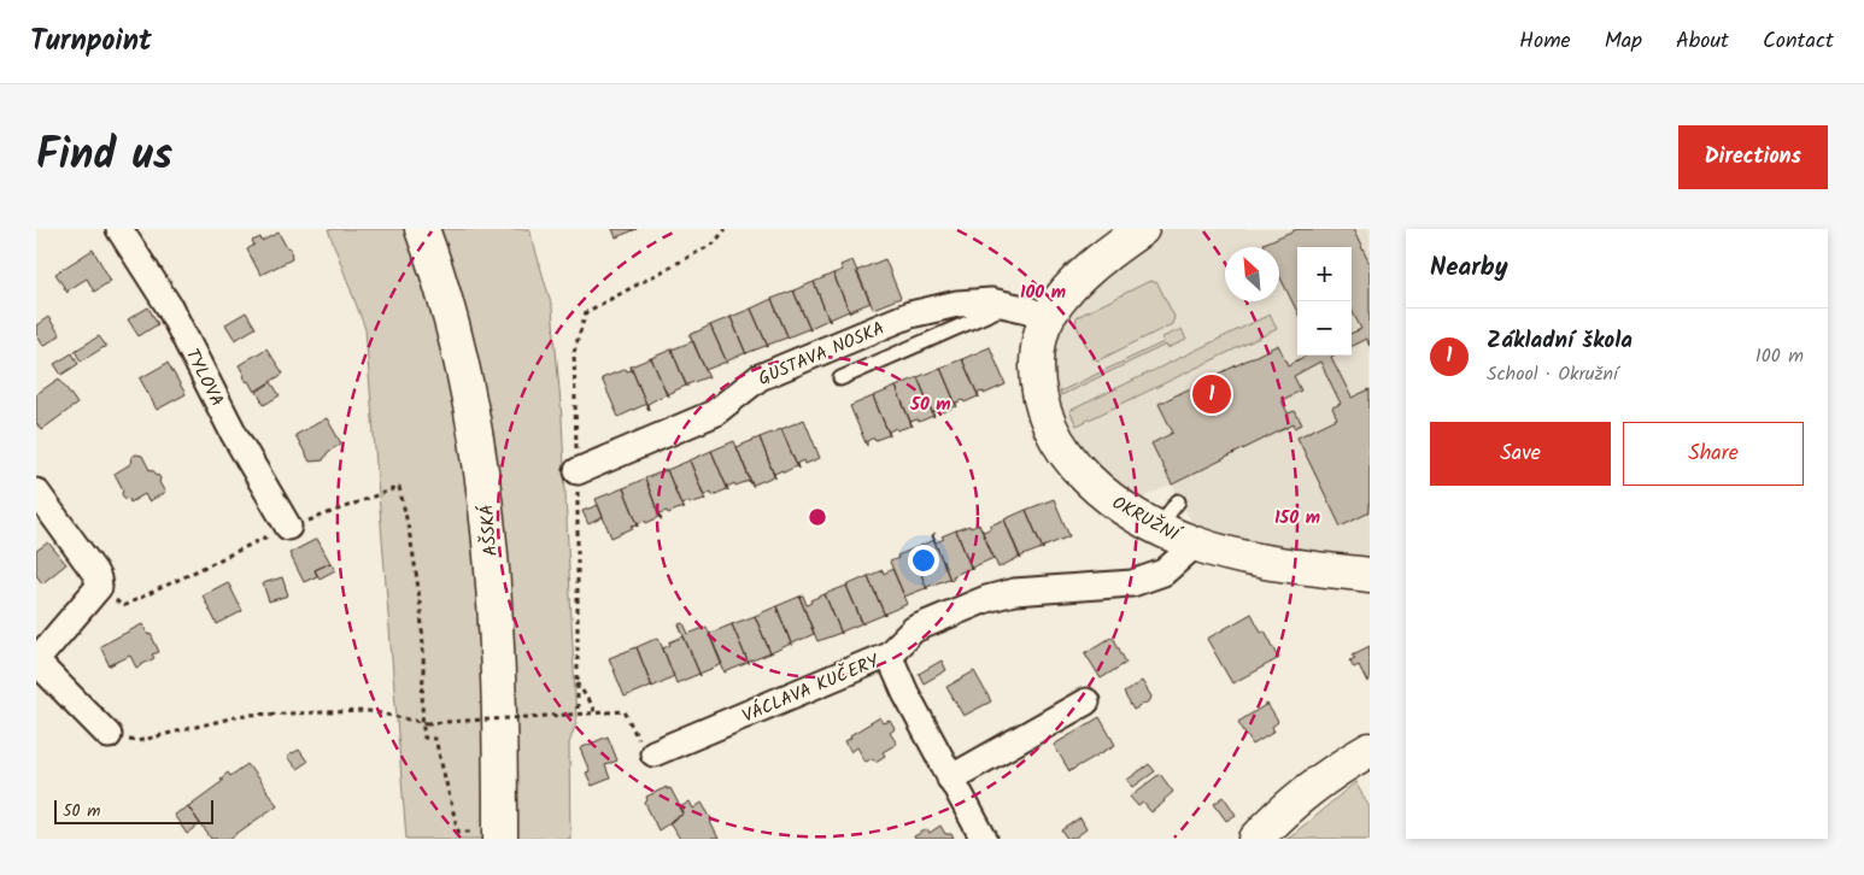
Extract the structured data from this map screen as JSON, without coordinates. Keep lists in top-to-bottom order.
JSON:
{
  "streets": {
    "street": [
      "GUSTAVA NOSKA",
      "TYLOVA",
      "OKRUŽNÍ",
      "AŠSKÁ",
      "VÁCLAVA KUČERY"
    ]
  },
  "crossings": [
    ["GUSTAVA NOSKA", "OKRUŽNÍ"],
    ["OKRUŽNÍ", "VÁCLAVA KUČERY"]
  ],
  "scale_bar": "50 m",
  "north": "top left",
  "page": {
    "header": "Turnpoint",
    "nav": [
      "Home",
      "Map",
      "About",
      "Contact"
    ],
    "title": "Find us",
    "buttons": [
      "Directions",
      ["Save", "Share"]
    ],
    "heading": "Nearby",
    "map_buttons": ["+", "−"],
    "list": [
      {
        "mark": "1",
        "name": "Základní škola",
        "note": "School · Okružní",
        "value": "100 m"
      }
    ],
    "pins": "1",
    "scale": "50 m"
  },
  "rings": ["100 m", "50 m", "150 m"]
}
